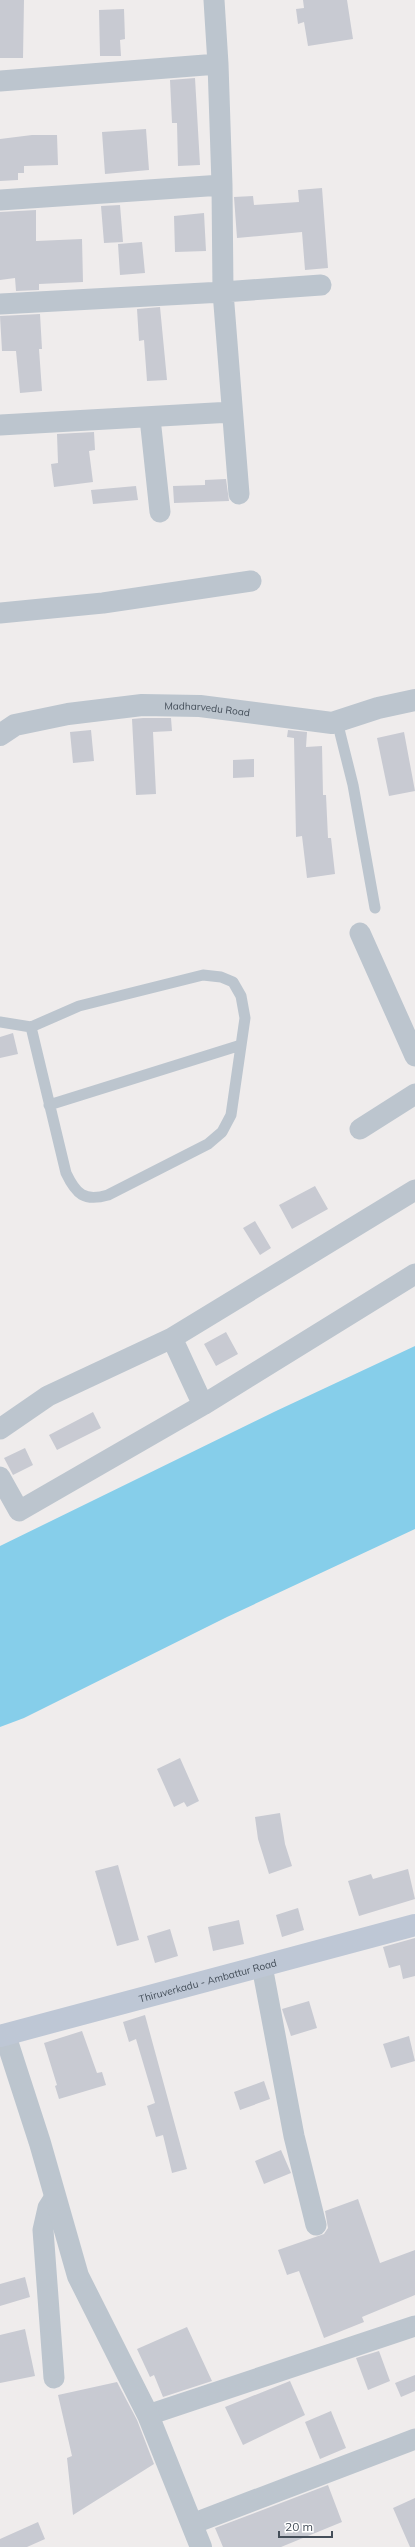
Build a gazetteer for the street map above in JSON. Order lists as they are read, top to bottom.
{
  "streets": {
    "main road": ["Thiruverkadu - Ambattur Road"],
    "street": ["Madharvedu Road"]
  },
  "scale_bar": "20 m"
}
